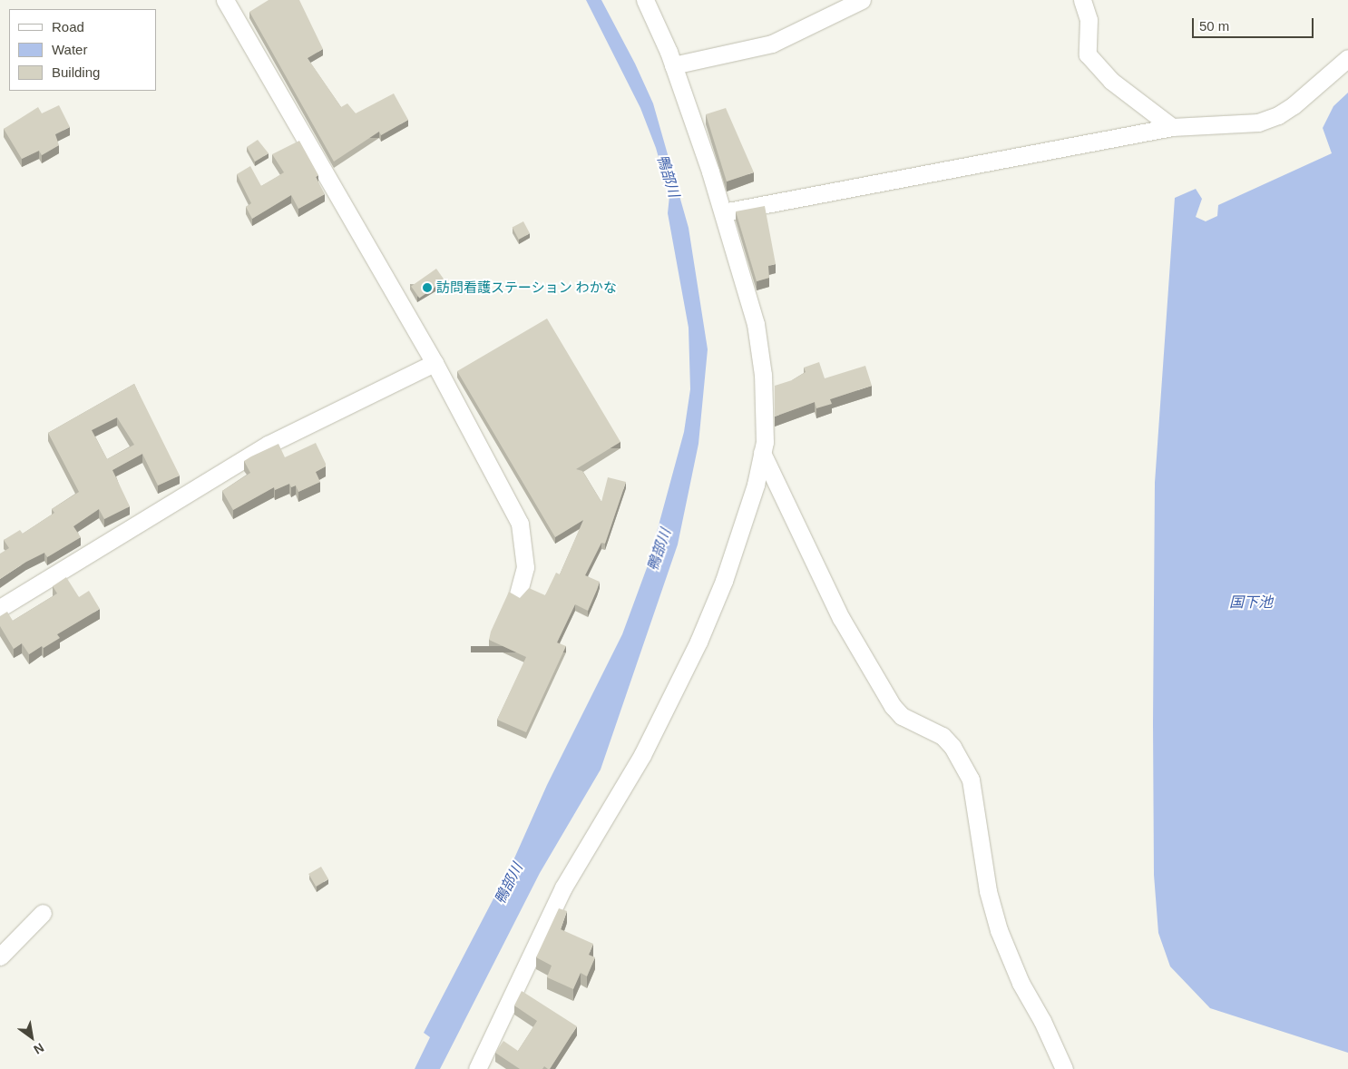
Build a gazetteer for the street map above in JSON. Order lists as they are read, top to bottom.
{
  "water": ["鴨部川", "国下池"],
  "places": ["訪問看護ステーション わかな"],
  "legend": ["Road", "Water", "Building"],
  "scale_bar": "50 m",
  "north": "bottom right"
}
